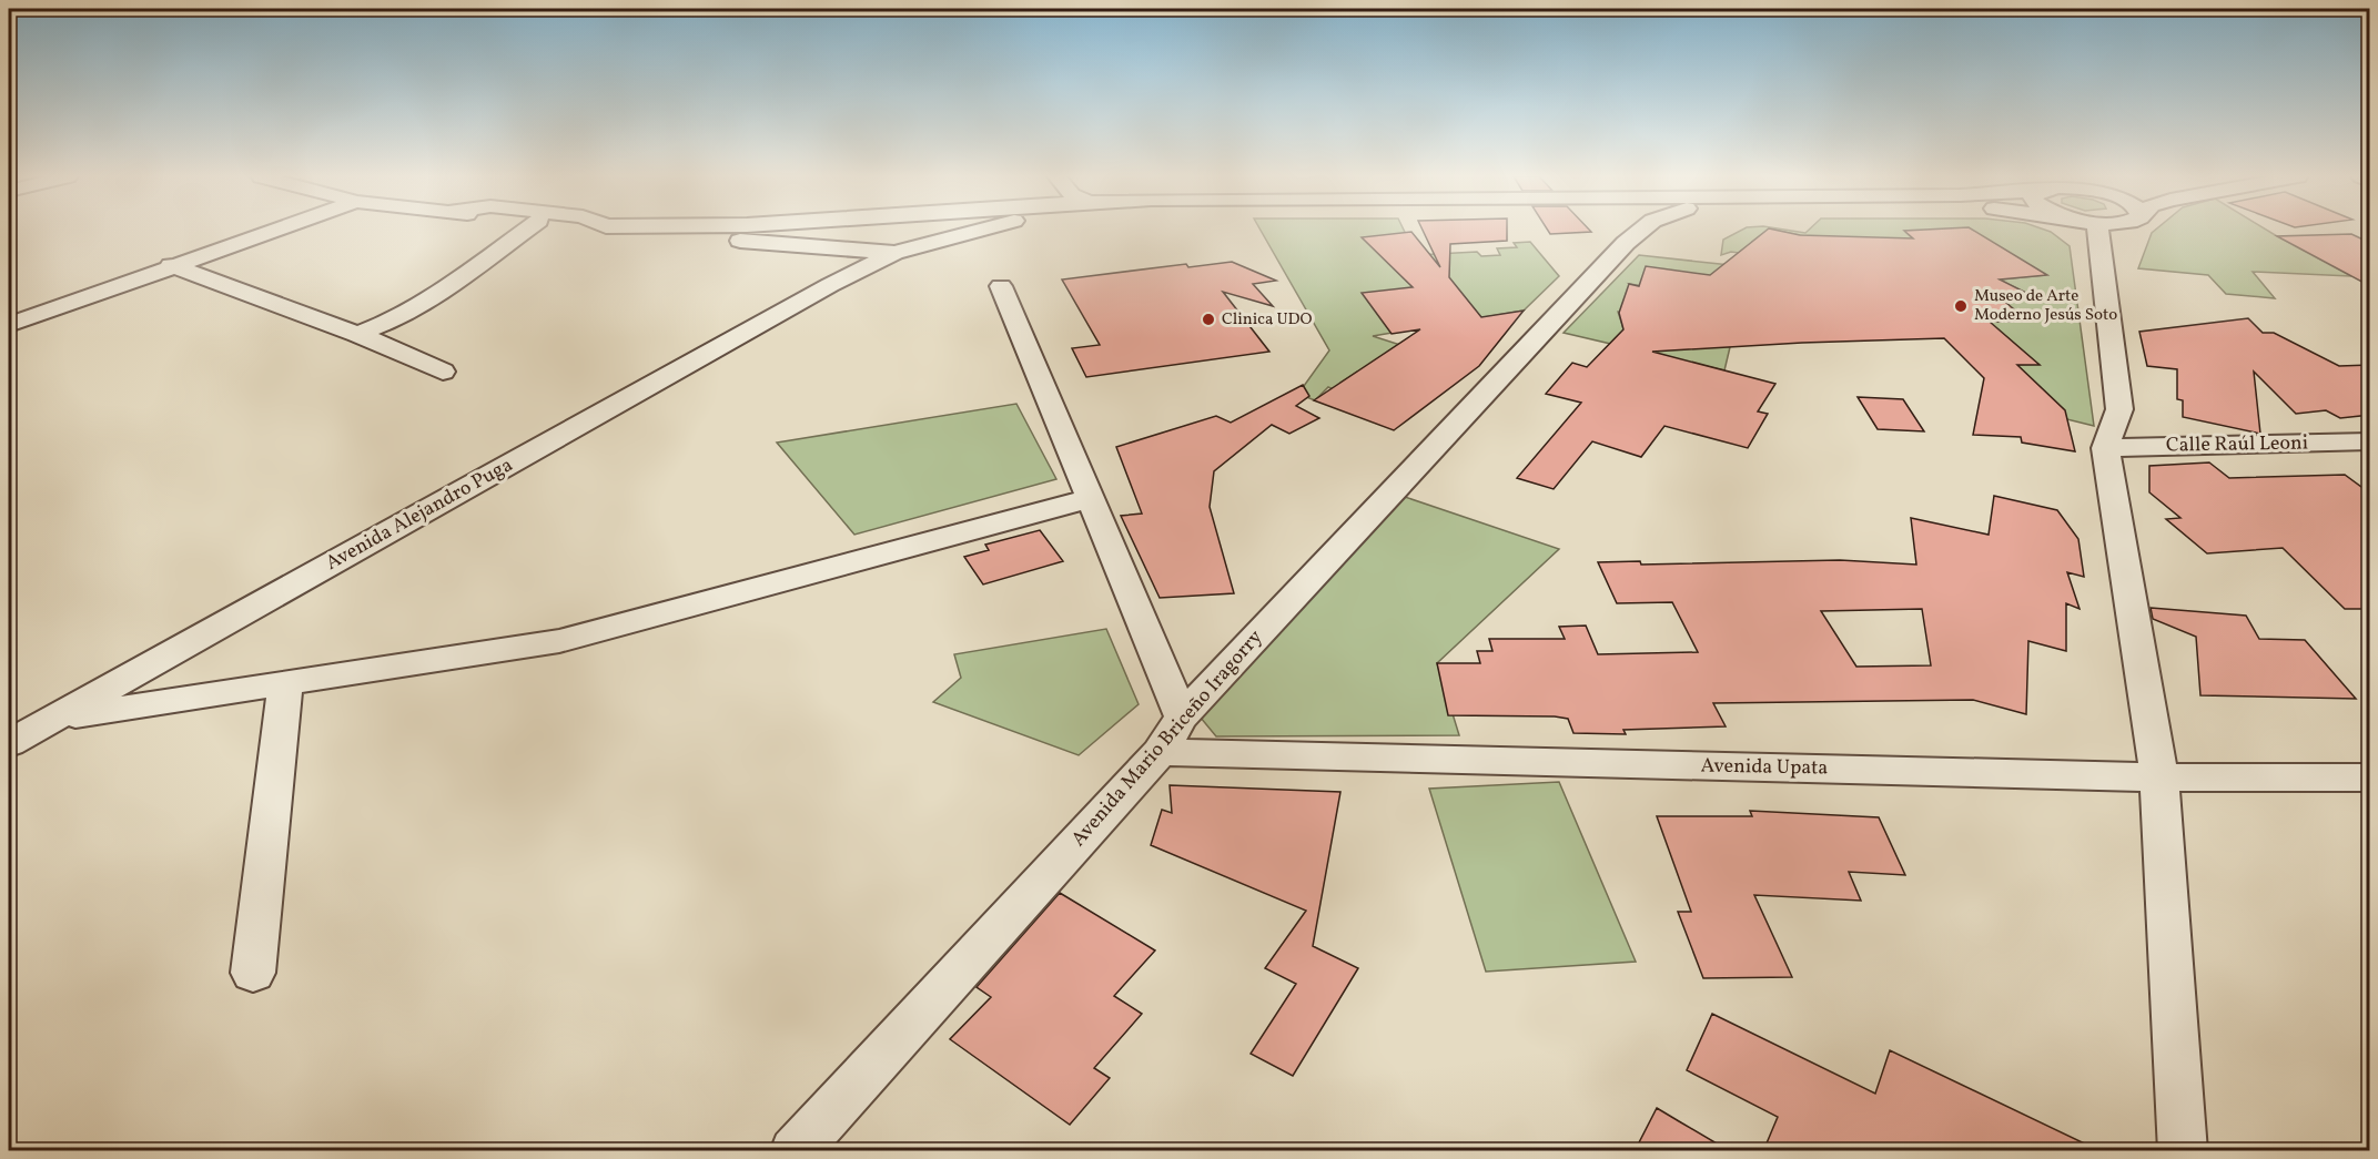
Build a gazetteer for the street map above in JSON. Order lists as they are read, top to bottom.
{
  "streets": {
    "street": [
      "Calle Raúl Leoni",
      "Avenida Alejandro Puga",
      "Avenida Mario Briceño Iragorry",
      "Avenida Upata"
    ]
  },
  "crossings": [
    ["Avenida Mario Briceño Iragorry", "Avenida Upata"]
  ],
  "places": ["Museo de Arte Moderno Jesús Soto", "Clinica UDO"]
}
